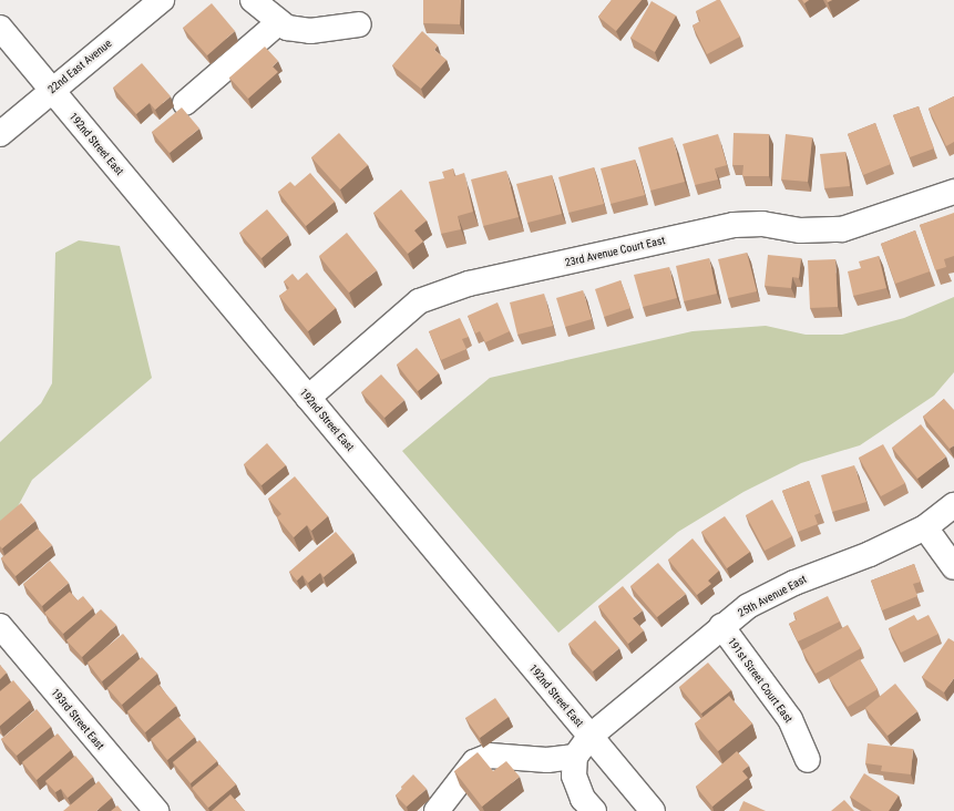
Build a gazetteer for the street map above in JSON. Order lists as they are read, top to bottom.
{
  "streets": {
    "street": [
      "22nd East Avenue",
      "192nd Street East",
      "23rd Avenue Court East",
      "25th Avenue East",
      "191st Street Court East",
      "193rd Street East"
    ]
  },
  "crossings": [
    ["22nd East Avenue", "192nd Street East"],
    ["192nd Street East", "23rd Avenue Court East"],
    ["192nd Street East", "25th Avenue East"],
    ["25th Avenue East", "191st Street Court East"]
  ]
}
